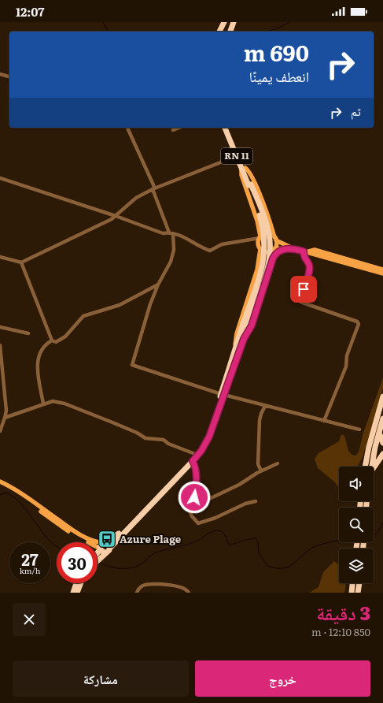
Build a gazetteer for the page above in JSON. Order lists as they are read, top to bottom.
{
  "streets": {
    "highway": ["RN 11"]
  },
  "places": {
    "bus stop": ["Azure Plage"]
  },
  "page": {
    "status": "12:07",
    "turn": ["690 m", "انعطف يمينًا"],
    "then": "ثم",
    "speed": "27 km/h",
    "limit": "30",
    "heading": ["3 دقيقة", "850 m · 12:10"],
    "buttons": ["خروج", "مشاركة"]
  }
}
